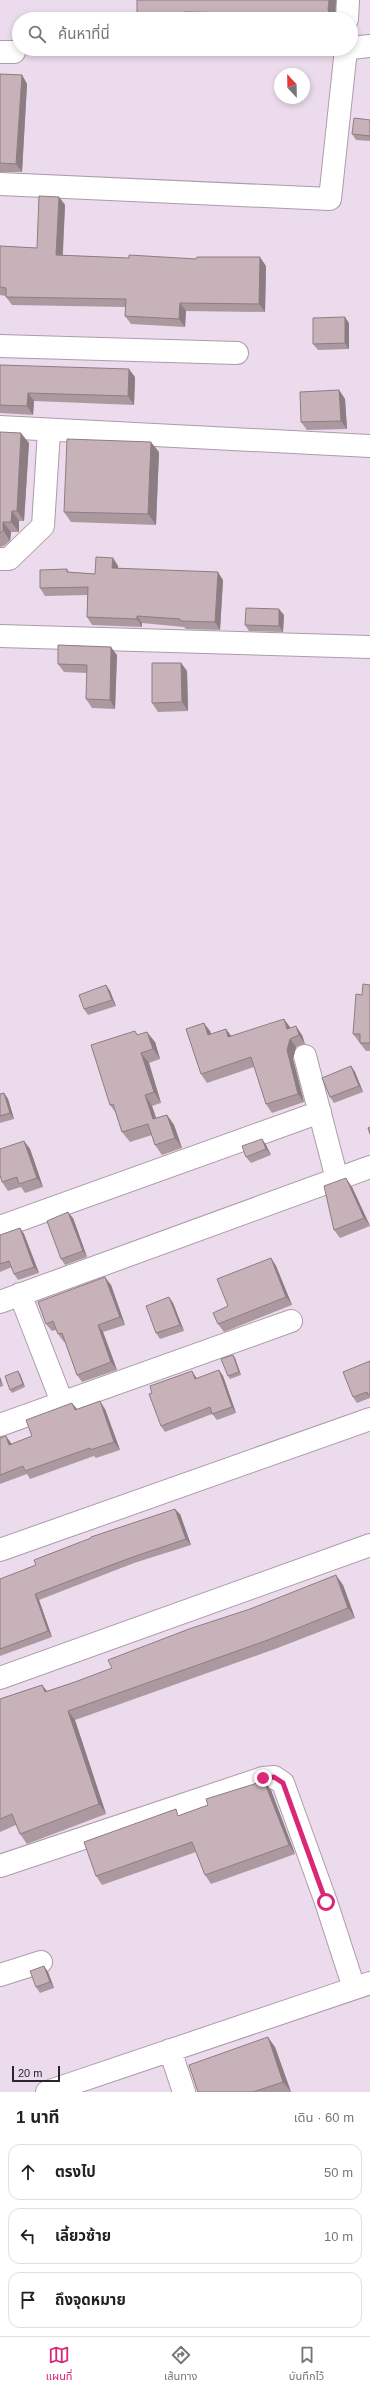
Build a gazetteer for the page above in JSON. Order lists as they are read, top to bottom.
{
  "scale_bar": "20 m",
  "north": "top",
  "page": {
    "search": "ค้นหาที่นี่",
    "scale": "20 m",
    "heading": ["1 นาที", "เดิน · 60 m"],
    "list": [
      ["ตรงไป", "50 m"],
      ["เลี้ยวซ้าย", "10 m"],
      "ถึงจุดหมาย"
    ],
    "nav": ["แผนที่", "เส้นทาง", "บันทึกไว้"]
  }
}
